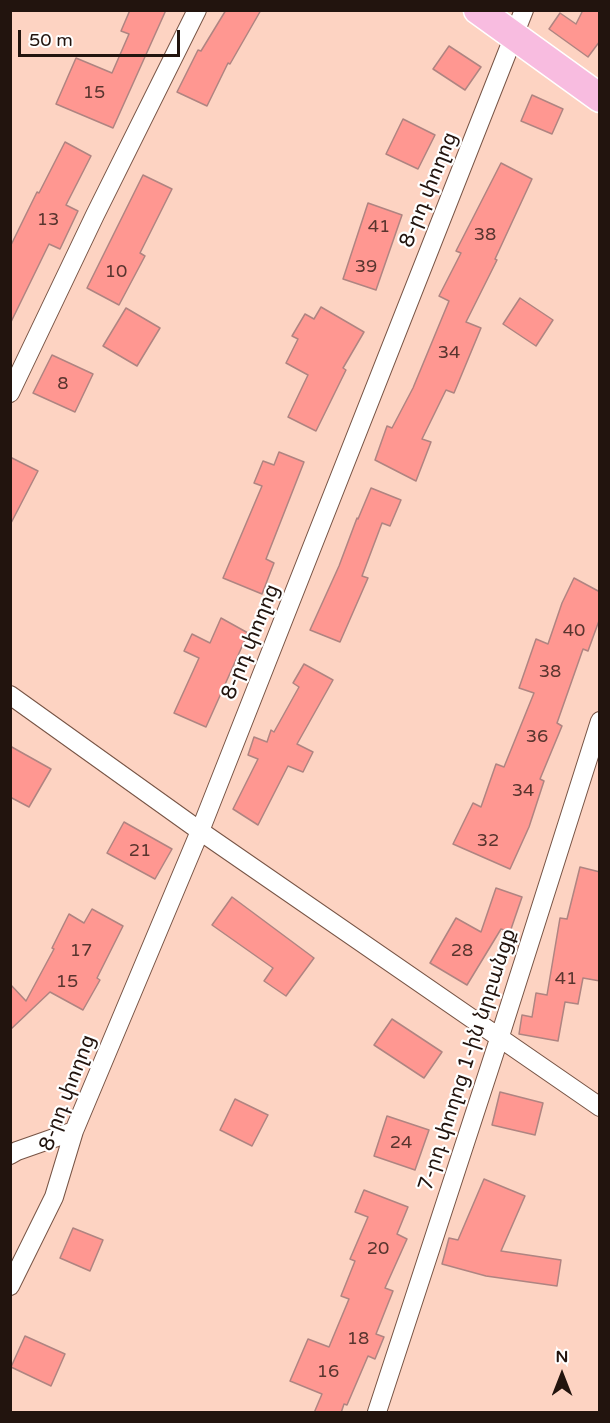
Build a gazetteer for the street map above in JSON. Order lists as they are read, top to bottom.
{
  "streets": {
    "street": ["8-րդ փողոց", "7-րդ փողոց 1-ին նրբանցք"]
  },
  "house_numbers": [
    "15",
    "13",
    "41",
    "38",
    "39",
    "10",
    "34",
    "8",
    "40",
    "38",
    "36",
    "34",
    "32",
    "21",
    "17",
    "28",
    "41",
    "15",
    "24",
    "20",
    "18",
    "16"
  ],
  "scale_bar": "50 m",
  "north": "top"
}
